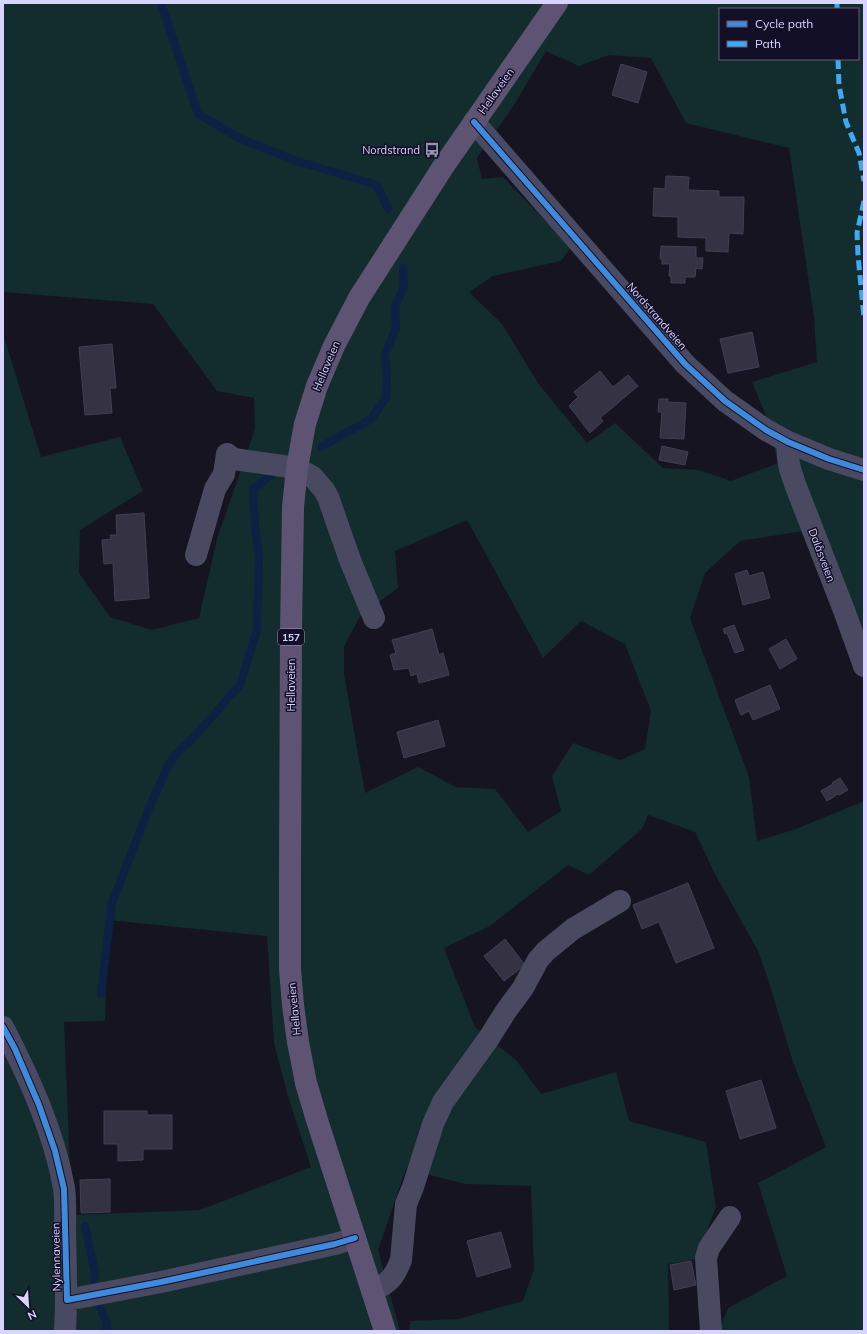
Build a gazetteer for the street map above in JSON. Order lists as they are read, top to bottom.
{
  "streets": {
    "main road": ["Hellaveien", "157"],
    "street": ["Nordstrandveien", "Dalåsveien", "Nylennaveien"]
  },
  "crossings": [
    ["Hellaveien", "Nordstrandveien"],
    ["Hellaveien", "Nylennaveien"],
    ["Nordstrandveien", "Dalåsveien"]
  ],
  "places": {
    "bus stop": ["Nordstrand"]
  },
  "legend": ["Cycle path", "Path"],
  "north": "bottom right"
}
